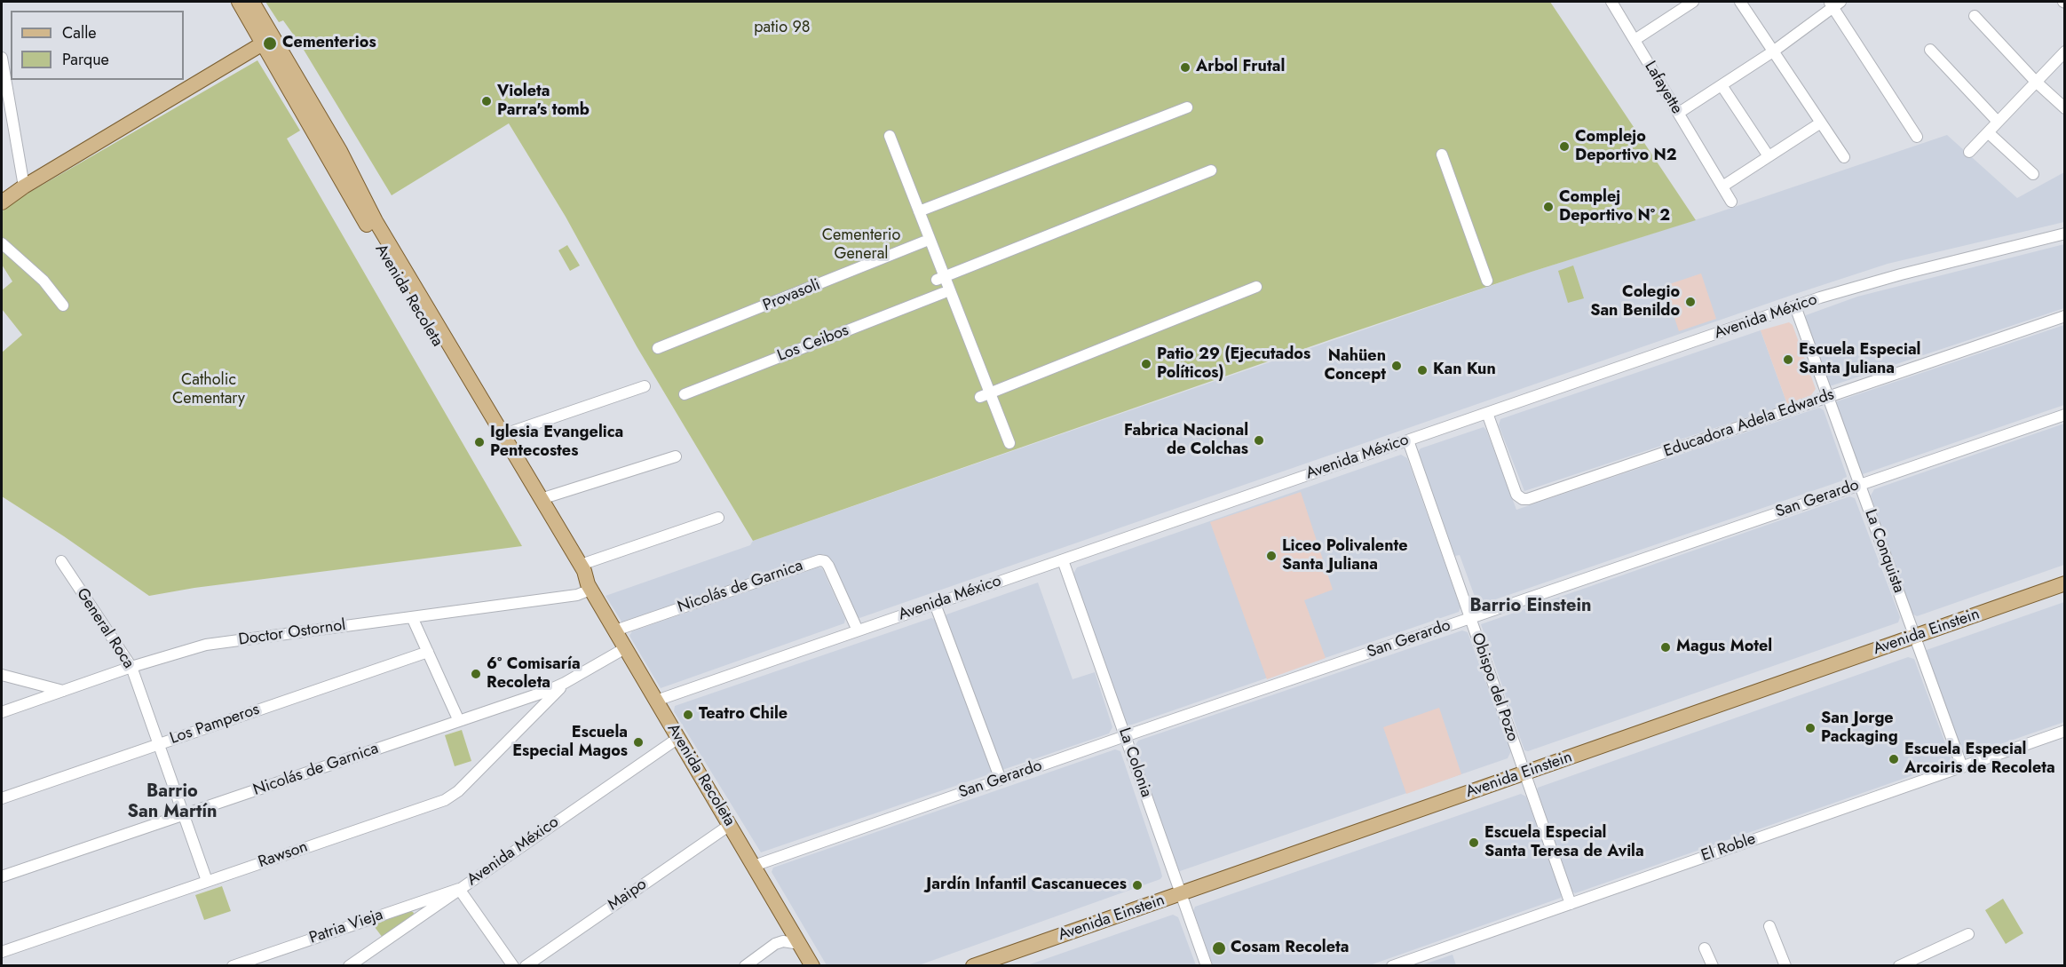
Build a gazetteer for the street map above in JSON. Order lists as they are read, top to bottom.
{
  "streets": {
    "main road": ["Avenida Recoleta", "Avenida Einstein"],
    "street": [
      "Lafayette",
      "Provasoli",
      "Avenida México",
      "Los Ceibos",
      "Educadora Adela Edwards",
      "San Gerardo",
      "La Conquista",
      "Nicolás de Garnica",
      "General Roca",
      "Doctor Ostornol",
      "Obispo del Pozo",
      "Los Pamperos",
      "La Colonia",
      "El Roble",
      "Rawson",
      "Maipo",
      "Patria Vieja"
    ]
  },
  "crossings": [
    ["Avenida Recoleta", "Avenida México"],
    ["Avenida Recoleta", "San Gerardo"],
    ["Avenida Recoleta", "Nicolás de Garnica"],
    ["Avenida Recoleta", "Doctor Ostornol"],
    ["Avenida Recoleta", "Maipo"],
    ["Avenida México", "Educadora Adela Edwards"],
    ["Avenida México", "La Conquista"],
    ["Avenida México", "Nicolás de Garnica"],
    ["Avenida México", "Obispo del Pozo"],
    ["Avenida México", "La Colonia"],
    ["Avenida México", "Patria Vieja"],
    ["Educadora Adela Edwards", "La Conquista"],
    ["San Gerardo", "La Conquista"],
    ["San Gerardo", "Obispo del Pozo"],
    ["San Gerardo", "La Colonia"],
    ["La Conquista", "Avenida Einstein"],
    ["La Conquista", "El Roble"],
    ["Nicolás de Garnica", "General Roca"],
    ["Nicolás de Garnica", "Rawson"],
    ["General Roca", "Doctor Ostornol"],
    ["General Roca", "Los Pamperos"],
    ["General Roca", "Rawson"],
    ["Avenida Einstein", "Obispo del Pozo"],
    ["Avenida Einstein", "La Colonia"],
    ["Obispo del Pozo", "El Roble"]
  ],
  "districts": ["Barrio Einstein", "Barrio San Martín"],
  "parks": ["patio 98", "Cementerio General", "Catholic Cementary"],
  "places": [
    "Cementerios",
    "Arbol Frutal",
    "Violeta Parra's tomb",
    "Complejo Deportivo N2",
    "Complej Deportivo Nº 2",
    "Colegio San Benildo",
    "Escuela Especial Santa Juliana",
    "Patio 29 (Ejecutados Políticos)",
    "Nahüen Concept",
    "Kan Kun",
    "Fabrica Nacional de Colchas",
    "Iglesia Evangelica Pentecostes",
    "Liceo Polivalente Santa Juliana",
    "Magus Motel",
    "6° Comisaría Recoleta",
    "Teatro Chile",
    "San Jorge Packaging",
    "Escuela Especial Magos",
    "Escuela Especial Arcoiris de Recoleta",
    "Escuela Especial Santa Teresa de Avila",
    "Jardín Infantil Cascanueces",
    "Cosam Recoleta"
  ],
  "legend": ["Calle", "Parque"]
}
